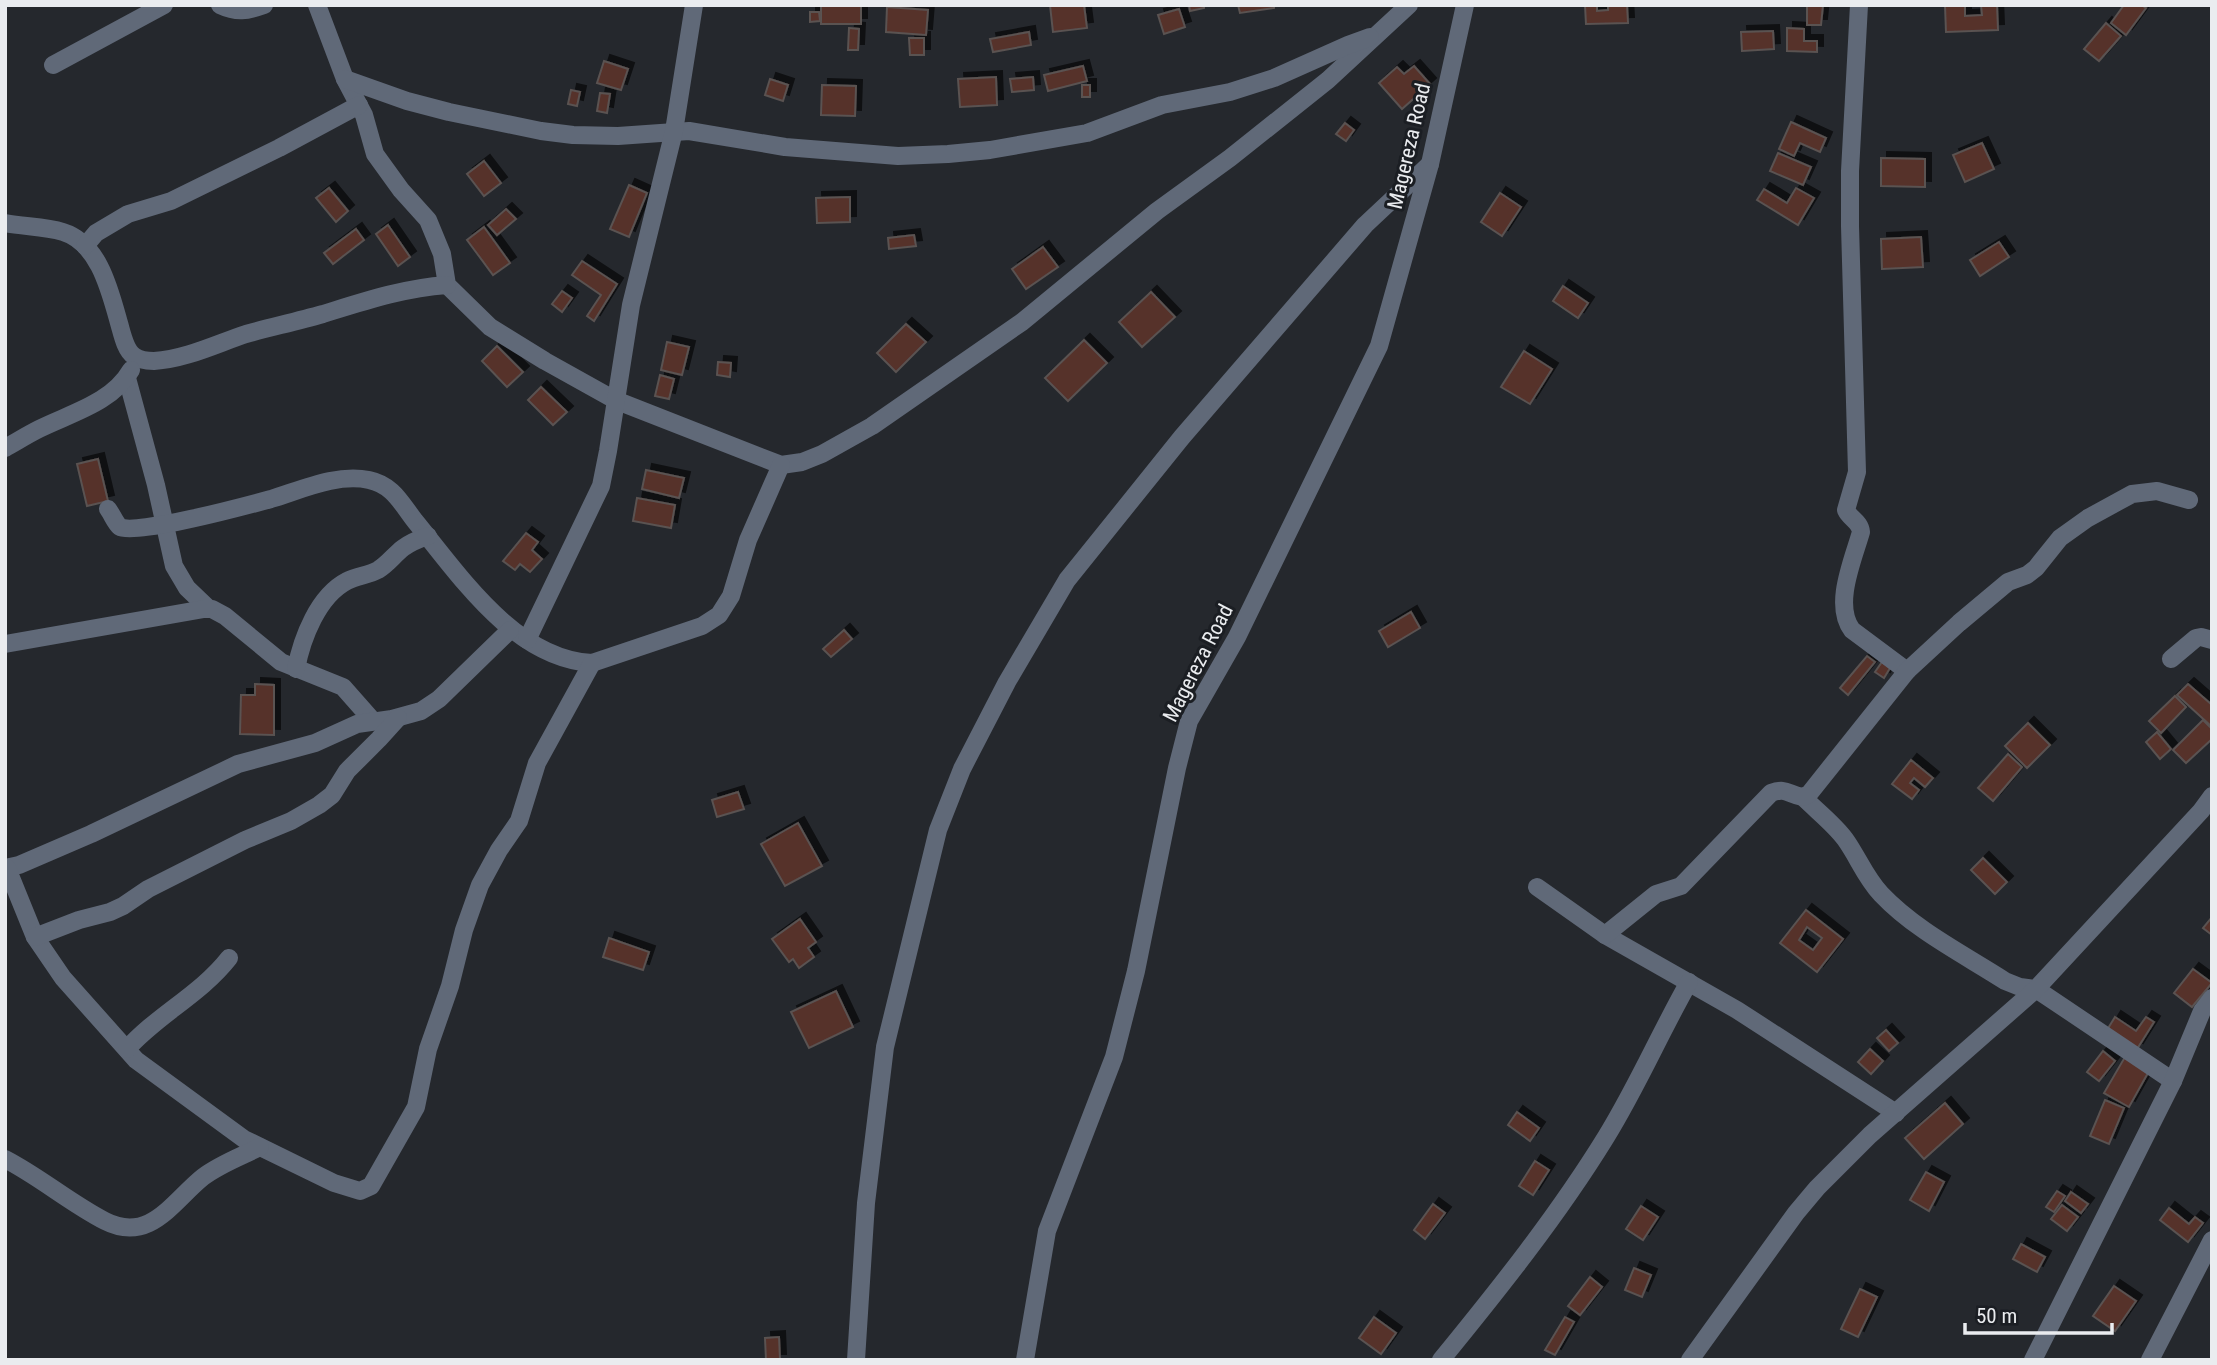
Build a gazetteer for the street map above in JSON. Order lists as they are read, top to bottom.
{
  "streets": {
    "street": ["Magereza Road"]
  },
  "scale_bar": "50 m"
}
